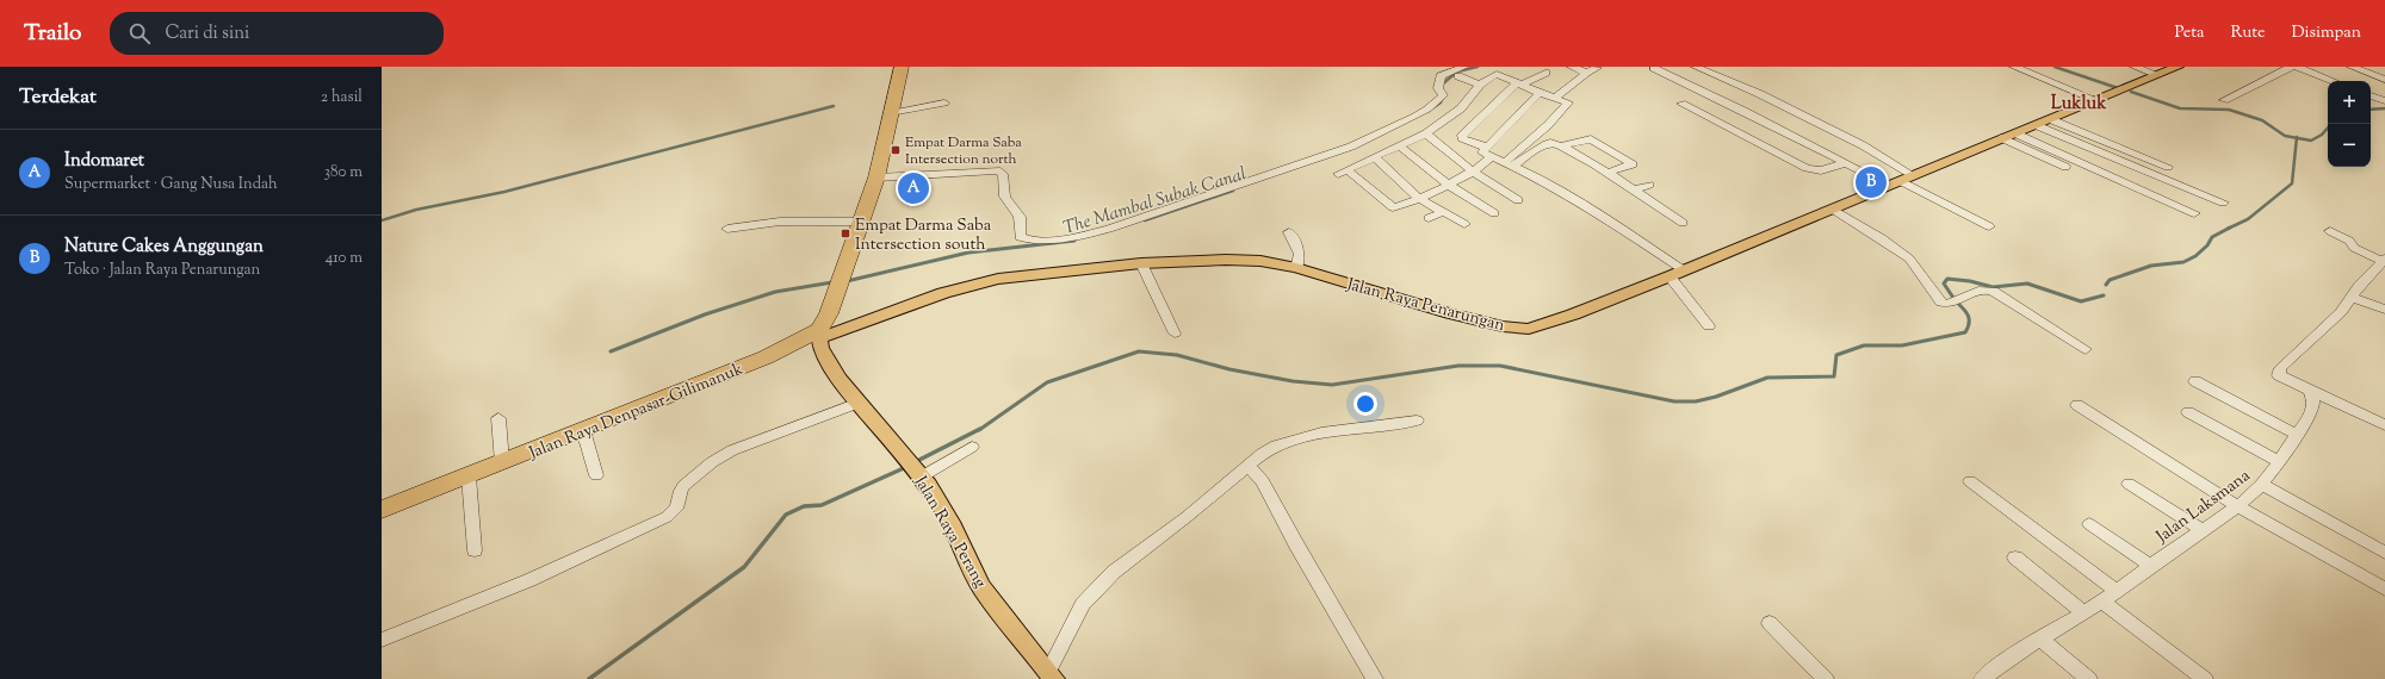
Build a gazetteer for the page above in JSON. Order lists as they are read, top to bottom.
{
  "streets": {
    "highway": ["Jalan Raya Denpasar-Gilimanuk"],
    "main road": ["Jalan Raya Penarungan", "Jalan Raya Perang"],
    "street": ["Jalan Laksmana"]
  },
  "crossings": [
    ["Jalan Raya Penarungan", "Jalan Raya Denpasar-Gilimanuk"],
    ["Jalan Raya Penarungan", "Jalan Raya Perang"],
    ["Jalan Raya Denpasar-Gilimanuk", "Jalan Raya Perang"]
  ],
  "districts": ["Lukluk"],
  "water": ["The Mambal Subak Canal"],
  "places": {
    "transit": ["Empat Darma Saba Intersection north", "Empat Darma Saba Intersection south"]
  },
  "page": {
    "header": "Trailo",
    "search": "Cari di sini",
    "nav": ["Peta", "Rute", "Disimpan"],
    "heading": ["Terdekat", "2 hasil"],
    "map_buttons": ["+", "−"],
    "list": [
      {
        "mark": "A",
        "name": "Indomaret",
        "note": "Supermarket · Gang Nusa Indah",
        "value": "380 m"
      },
      {
        "mark": "B",
        "name": "Nature Cakes Anggungan",
        "note": "Toko · Jalan Raya Penarungan",
        "value": "410 m"
      }
    ],
    "pins": ["B", "A"]
  }
}
